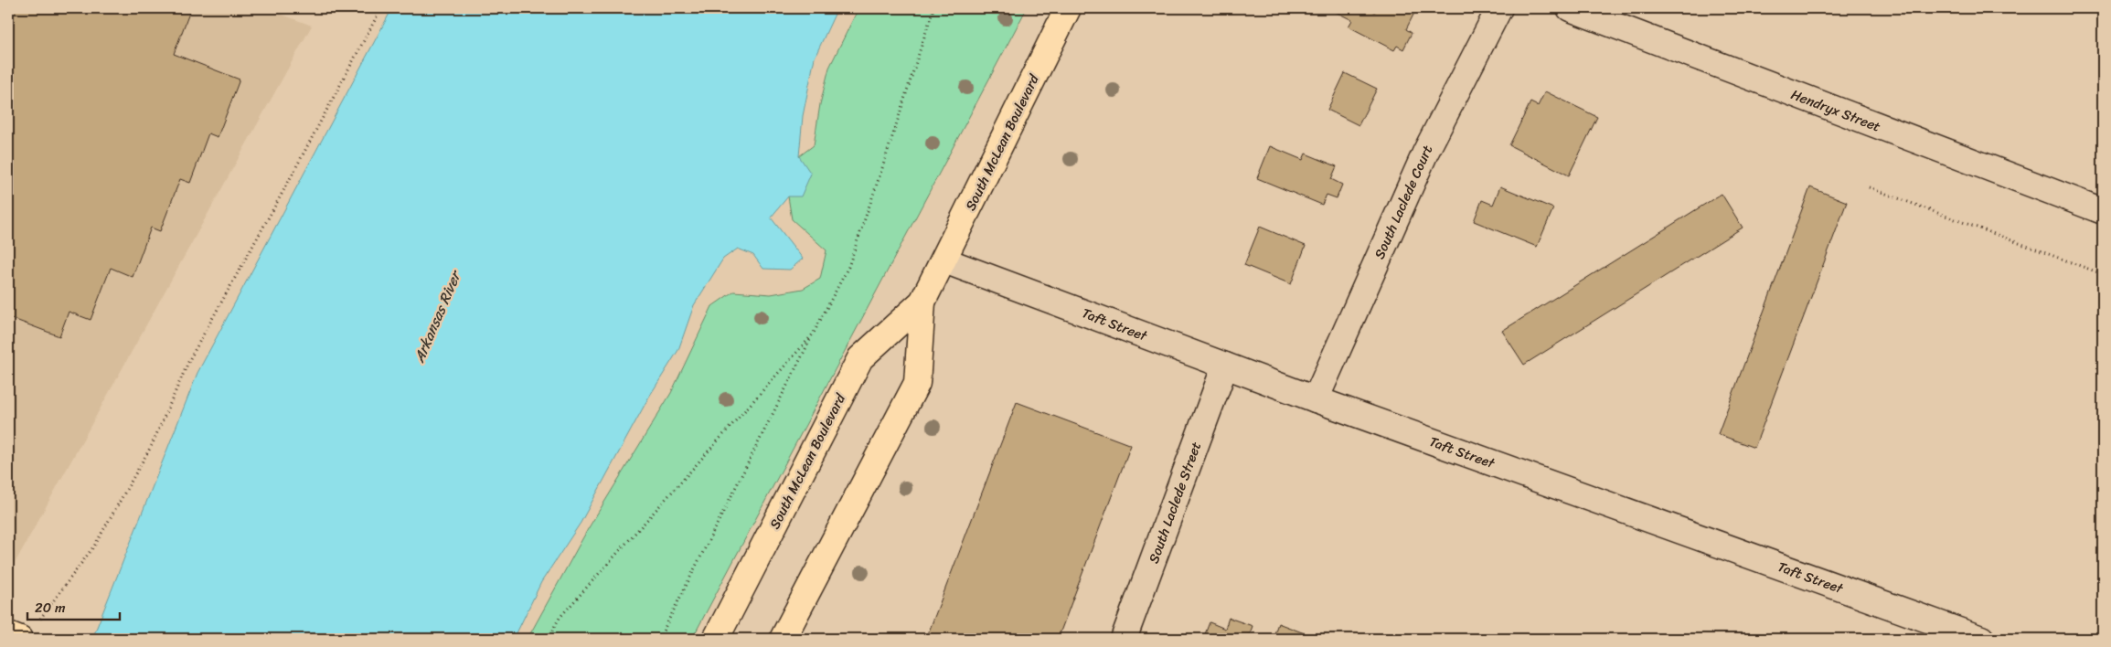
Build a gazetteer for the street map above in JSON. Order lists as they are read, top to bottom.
{
  "streets": {
    "main road": ["South McLean Boulevard"],
    "street": [
      "Hendryx Street",
      "South Laclede Court",
      "Taft Street",
      "South Laclede Street"
    ]
  },
  "crossings": [
    ["South McLean Boulevard", "Taft Street"],
    ["South Laclede Court", "Taft Street"],
    ["Taft Street", "South Laclede Street"]
  ],
  "water": ["Arkansas River"],
  "scale_bar": "20 m"
}
